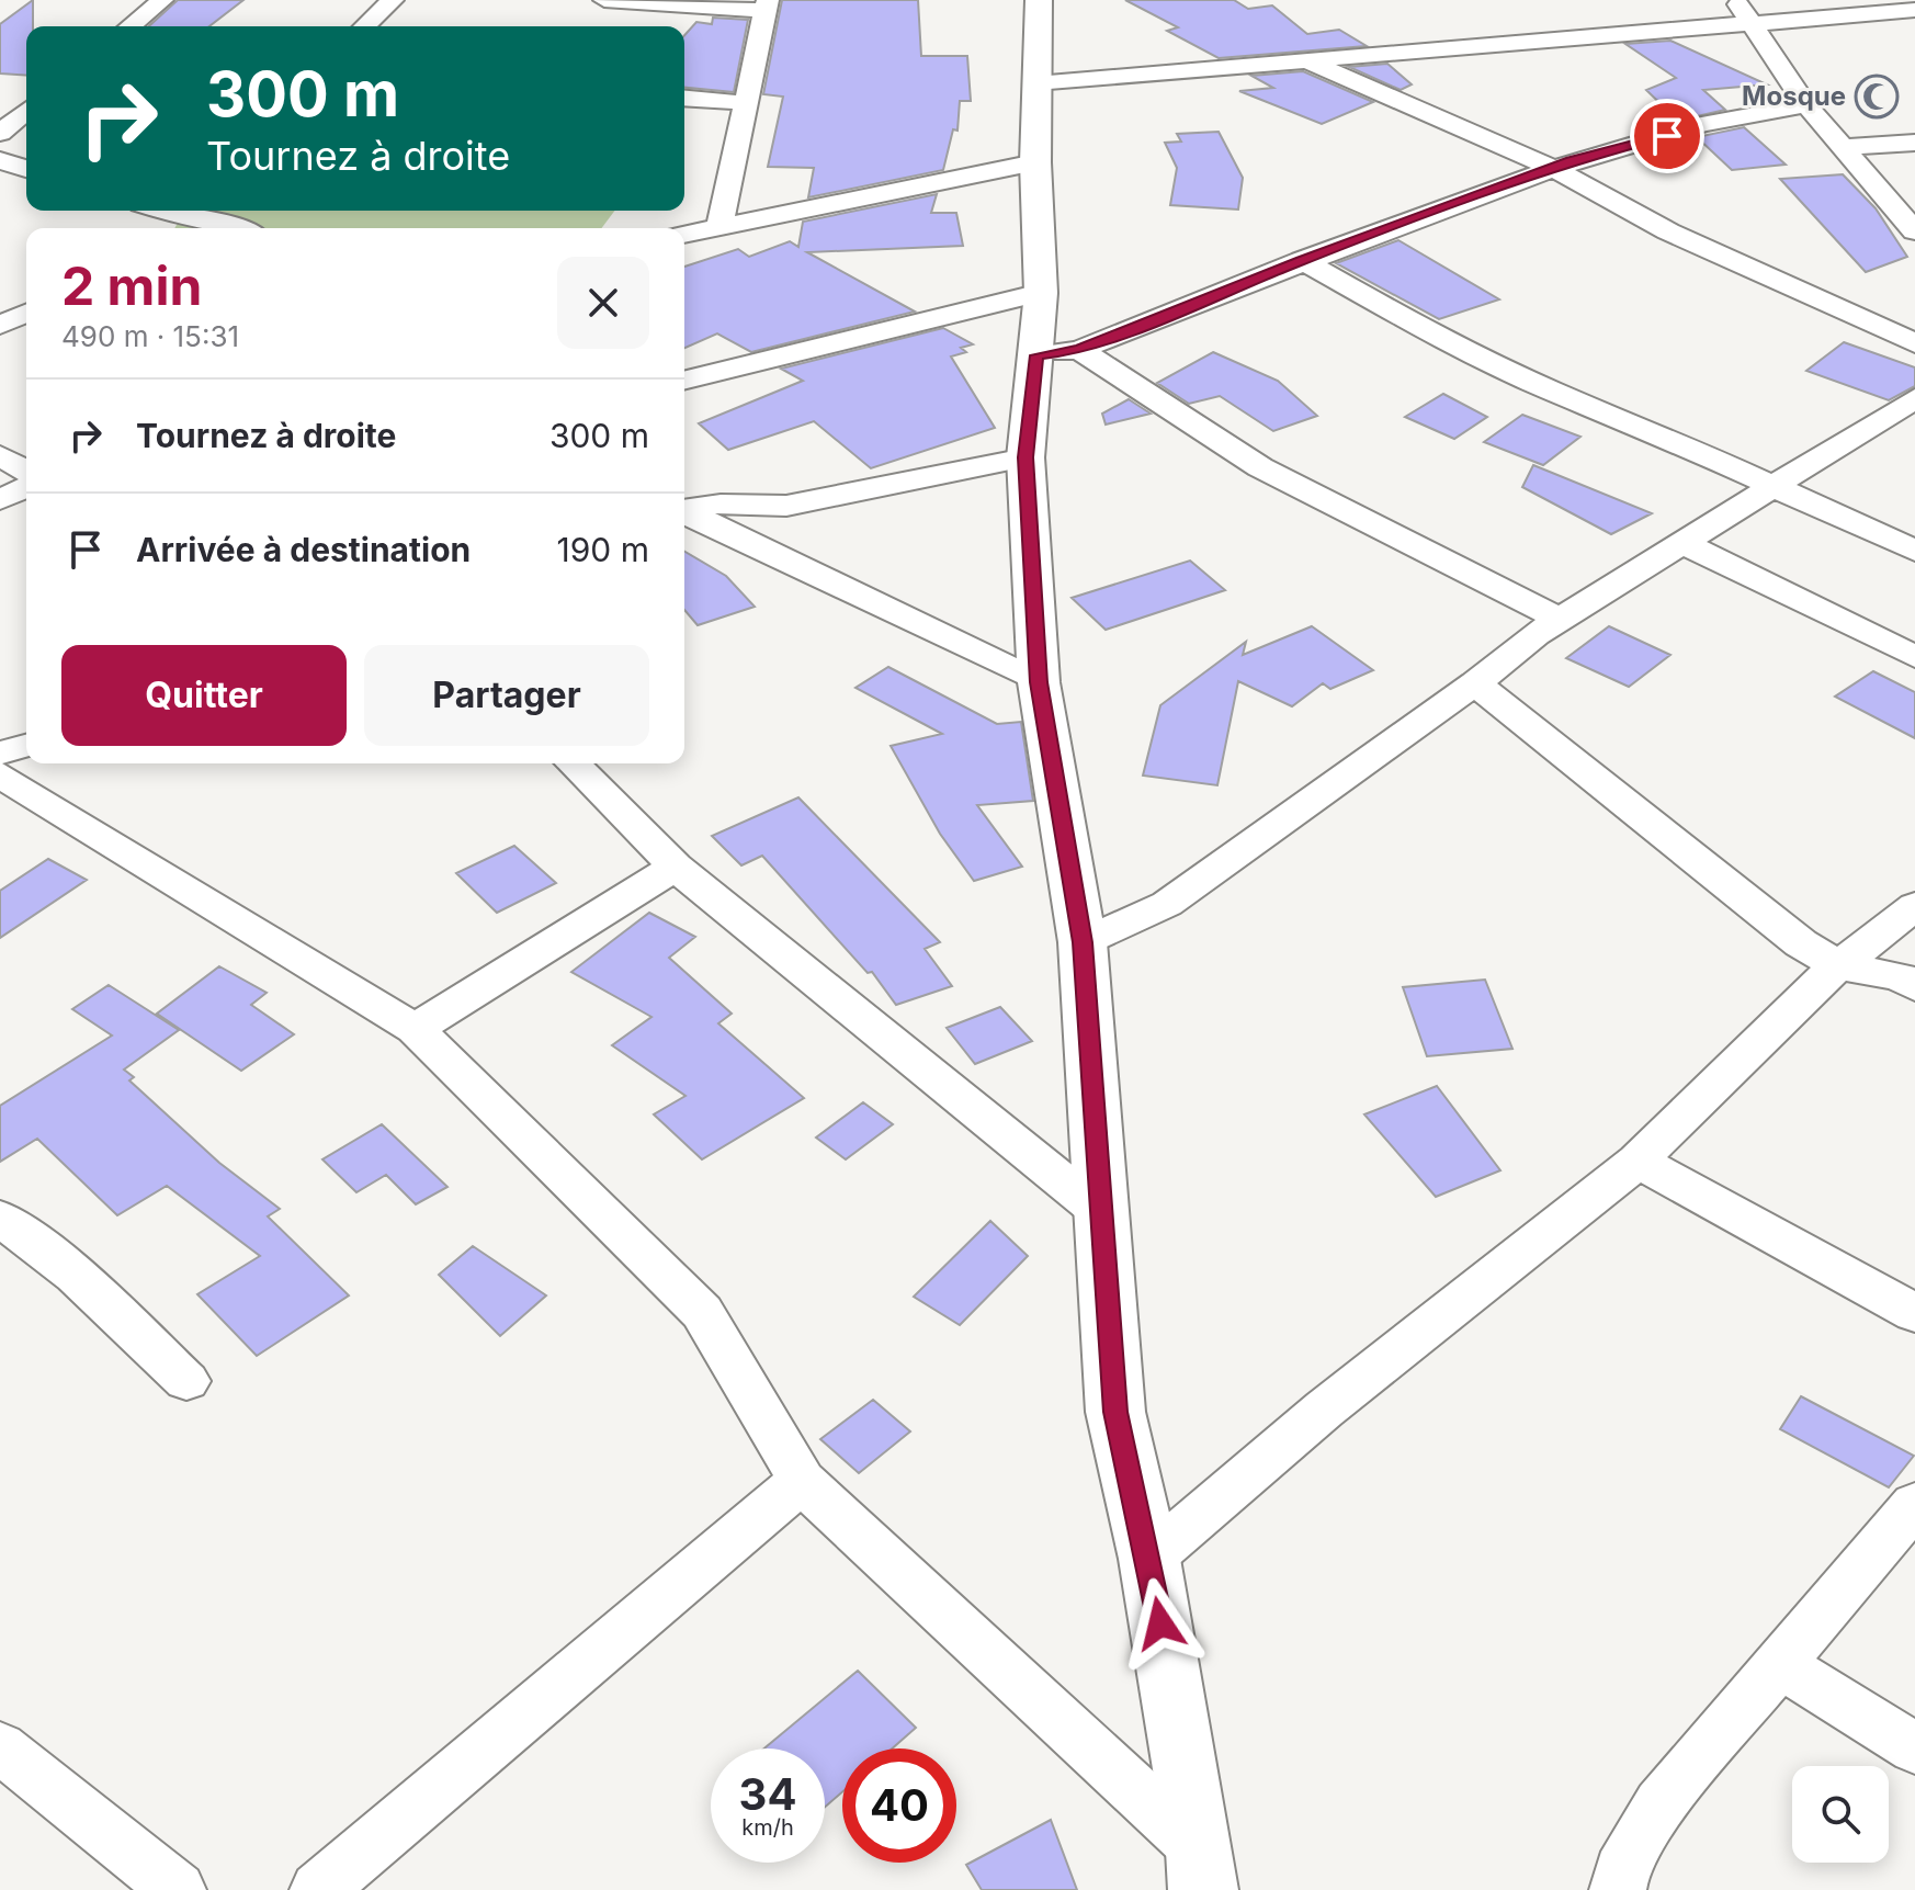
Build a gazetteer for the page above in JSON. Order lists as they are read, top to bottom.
{
  "places": {
    "mosque": ["Mosque"]
  },
  "page": {
    "turn": ["300 m", "Tournez à droite"],
    "heading": ["2 min", "490 m · 15:31"],
    "list": [
      {
        "name": "Tournez à droite",
        "value": "300 m"
      },
      {
        "name": "Arrivée à destination",
        "value": "190 m"
      }
    ],
    "buttons": ["Quitter", "Partager"],
    "speed": "34 km/h",
    "limit": "40"
  }
}
